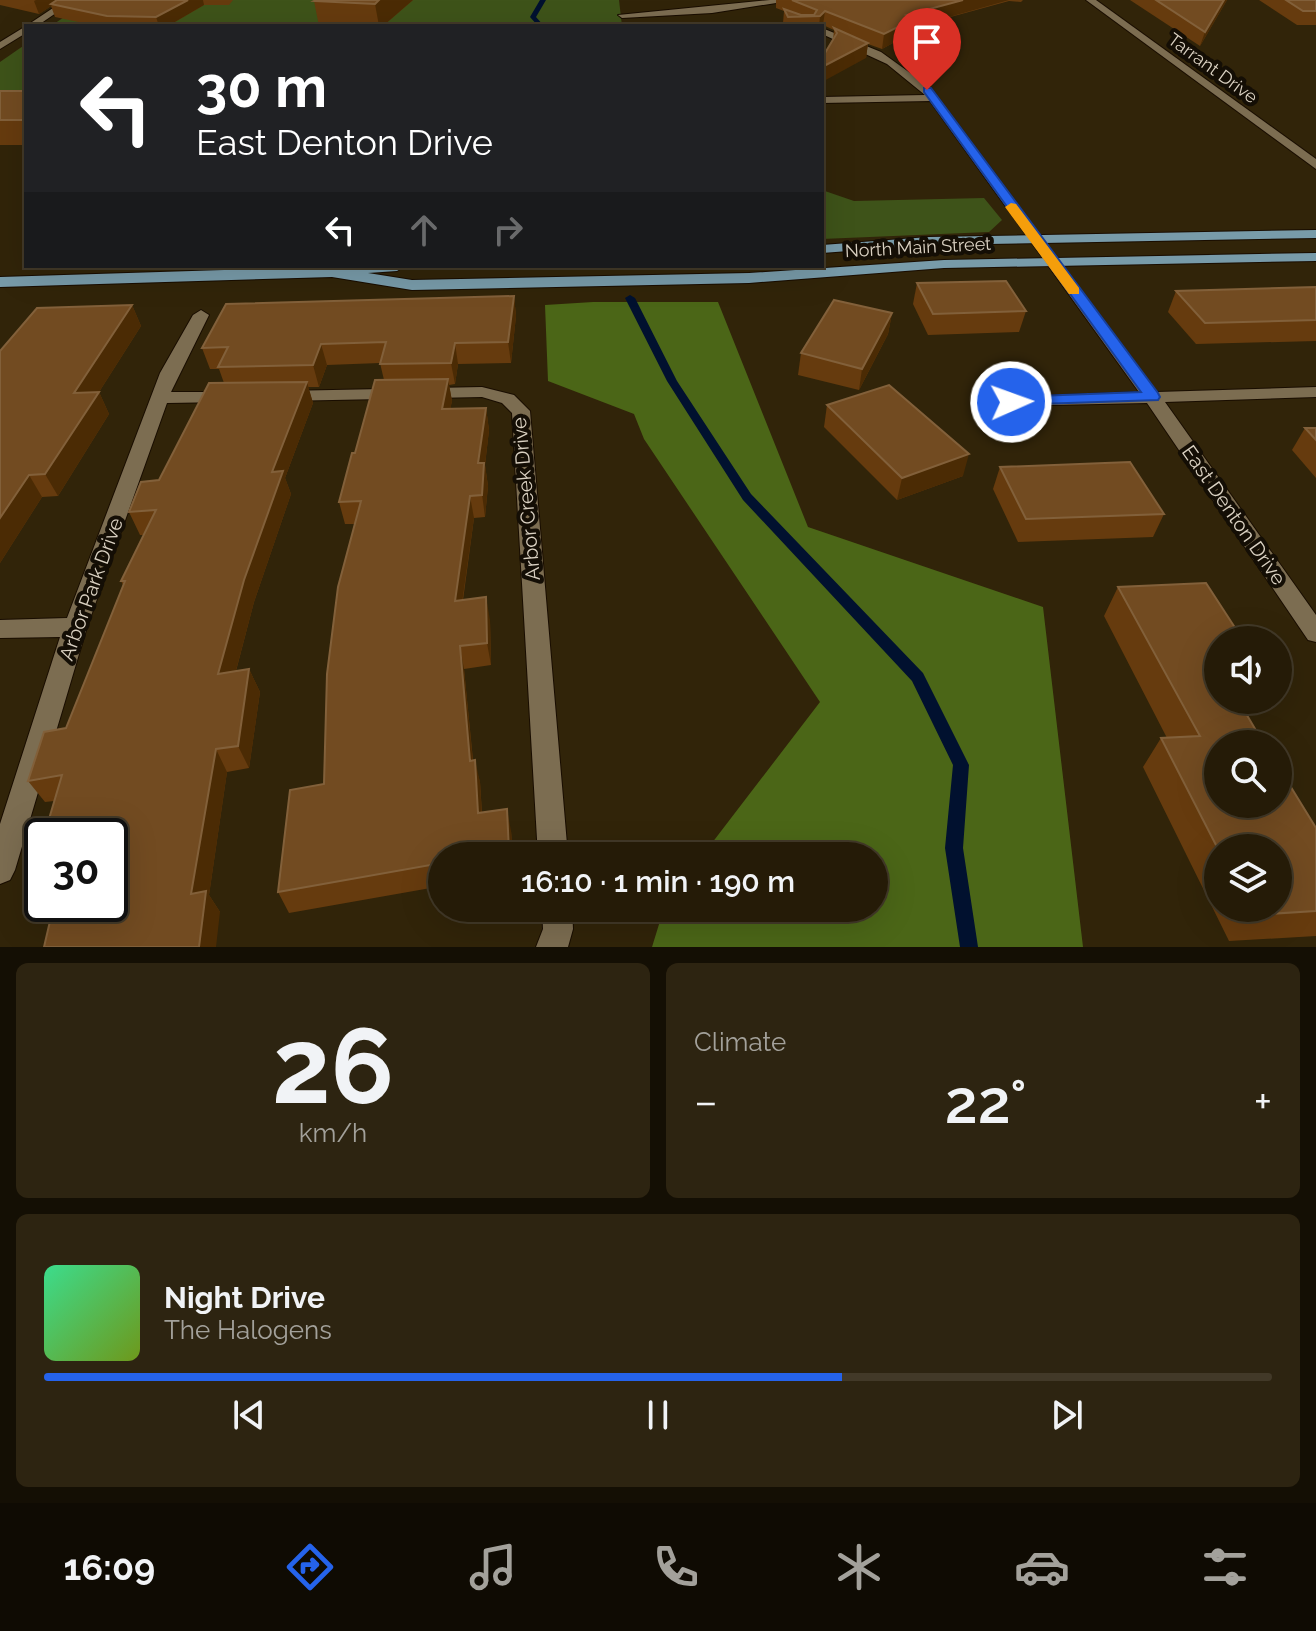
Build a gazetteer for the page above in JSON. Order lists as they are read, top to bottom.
{
  "streets": {
    "main road": ["North Main Street"],
    "street": [
      "Tarrant Drive",
      "Arbor Creek Drive",
      "East Denton Drive",
      "Arbor Park Drive"
    ]
  },
  "crossings": [
    ["North Main Street", "East Denton Drive"],
    ["Arbor Creek Drive", "Arbor Park Drive"]
  ],
  "page": {
    "turn": ["30 m", "East Denton Drive"],
    "limit": "30",
    "trip": "16:10 · 1 min · 190 m",
    "tile": [
      ["26", "km/h"],
      "Climate"
    ],
    "heat": ["−", "22°", "+"],
    "song": ["Night Drive", "The Halogens"],
    "tabs": "16:09"
  }
}
